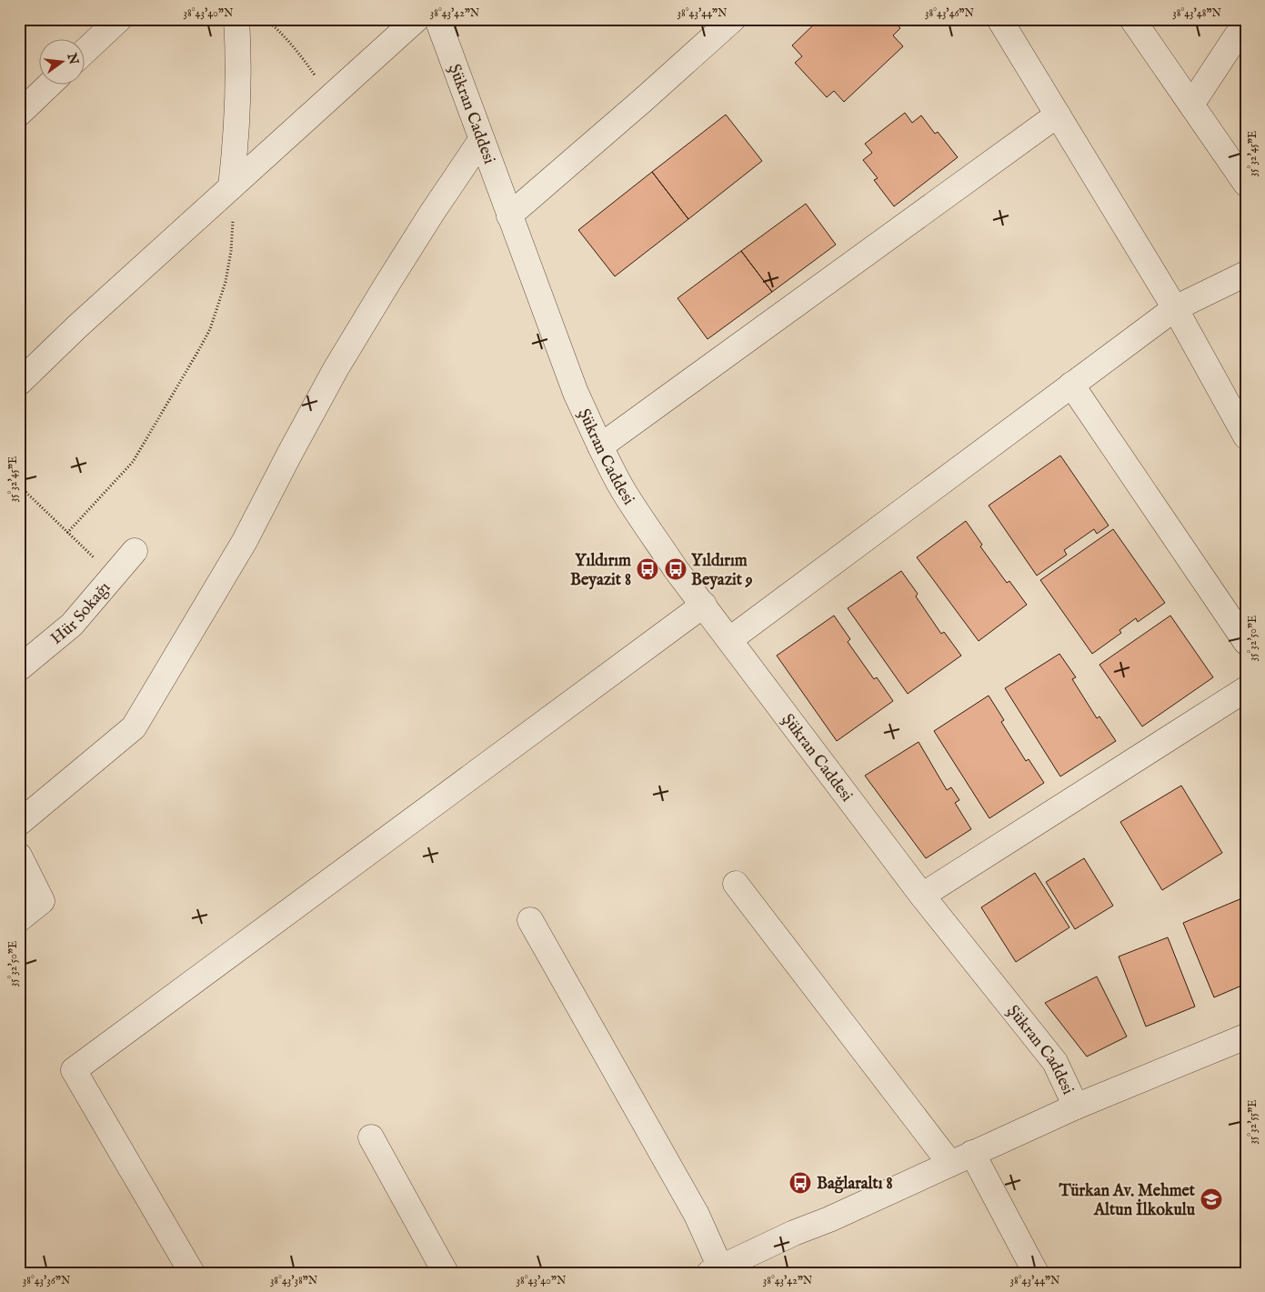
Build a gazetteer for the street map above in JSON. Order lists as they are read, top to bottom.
{
  "streets": {
    "street": ["Şükran Caddesi", "Hür Sokağı"]
  },
  "places": {
    "bus stop": ["Yıldırım Beyazit 8", "Yıldırım Beyazit 9", "Bağlaraltı 8"],
    "school or university": ["Türkan Av. Mehmet Altun İlkokulu"]
  },
  "north": "right",
  "coordinates": [
    "38°43'40\"N",
    "38°43'42\"N",
    "38°43'44\"N",
    "38°43'46\"N",
    "38°43'48\"N",
    "35°32'45\"E",
    "35°32'50\"E",
    "35°32'55\"E",
    "38°43'36\"N",
    "38°43'38\"N"
  ]
}
